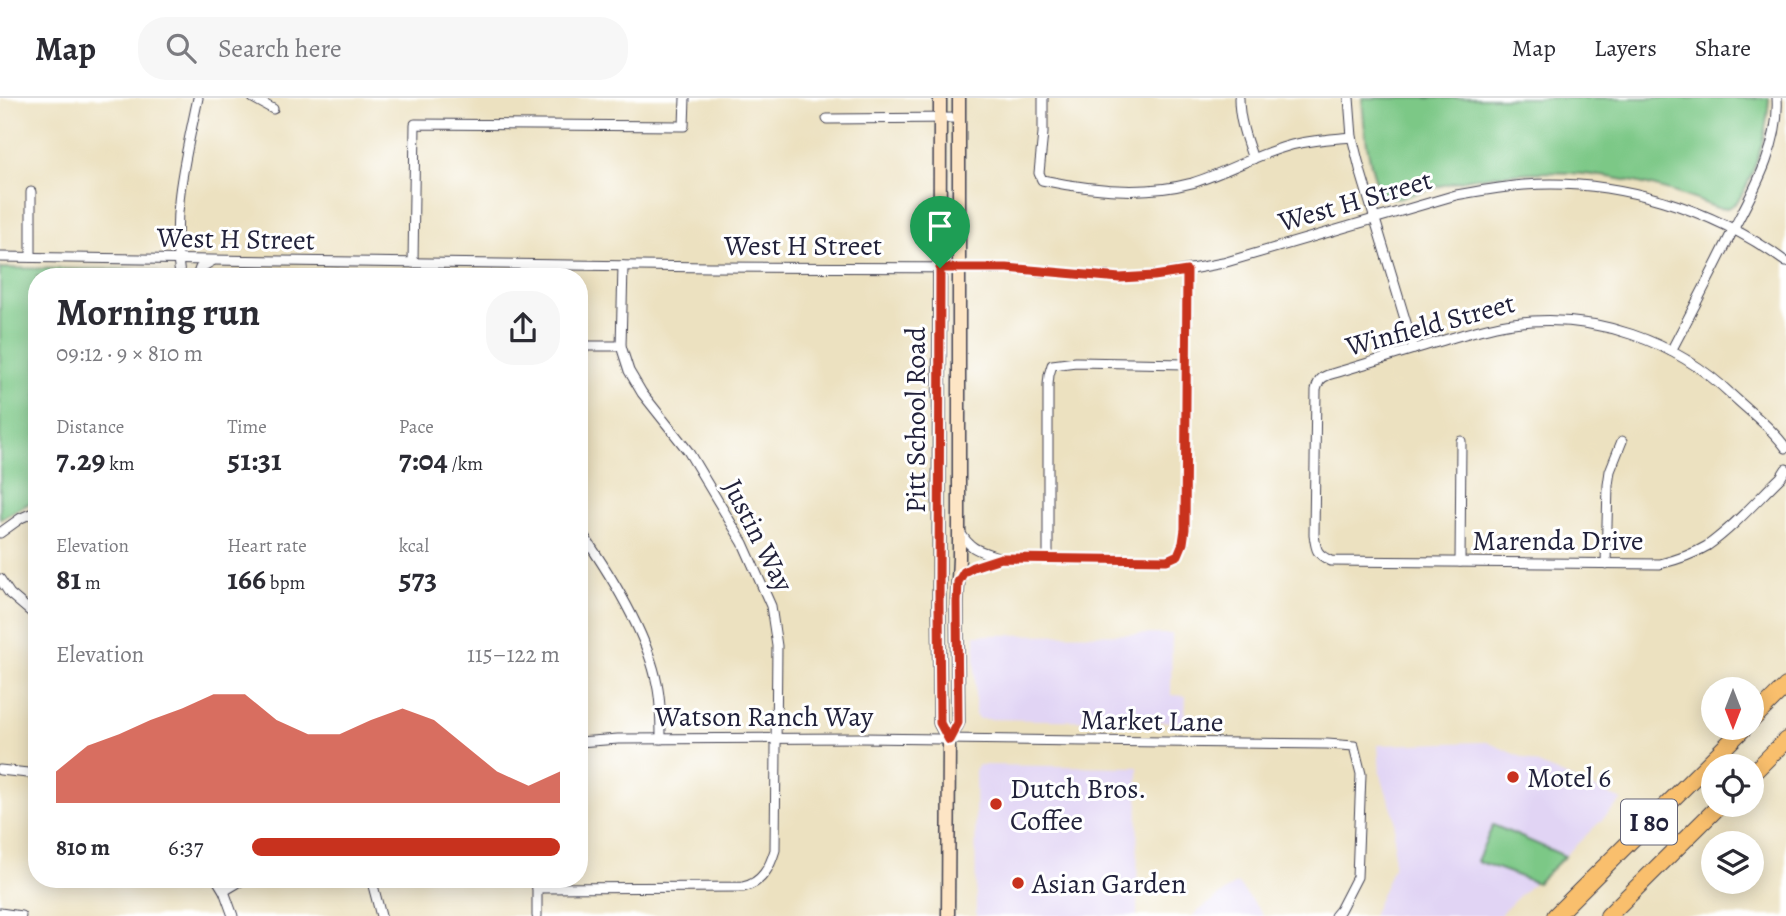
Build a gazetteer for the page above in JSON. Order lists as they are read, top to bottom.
{
  "streets": {
    "highway": ["I 80"],
    "main road": ["Pitt School Road"],
    "street": [
      "West H Street",
      "Winfield Street",
      "Justin Way",
      "Marenda Drive",
      "Watson Ranch Way",
      "Market Lane"
    ]
  },
  "crossings": [
    ["West H Street", "Pitt School Road"],
    ["West H Street", "Justin Way"],
    ["Winfield Street", "Marenda Drive"],
    ["Pitt School Road", "Watson Ranch Way"],
    ["Pitt School Road", "Market Lane"],
    ["Justin Way", "Watson Ranch Way"],
    ["Watson Ranch Way", "Market Lane"]
  ],
  "places": ["Motel 6", "Dutch Bros. Coffee", "Asian Garden"],
  "north": "bottom",
  "page": {
    "header": "Map",
    "search": "Search here",
    "nav": ["Map", "Layers", "Share"],
    "heading": ["Morning run", "09:12 · 9 × 810 m"],
    "stats": [
      ["Distance", "7.29 km"],
      ["Time", "51:31"],
      ["Pace", "7:04 /km"],
      ["Elevation", "81 m"],
      ["Heart rate", "166 bpm"],
      ["kcal", "573"]
    ],
    "chart": ["Elevation", "115–122 m"],
    "list": [
      {
        "name": "810 m",
        "note": "6:37"
      }
    ]
  }
}
